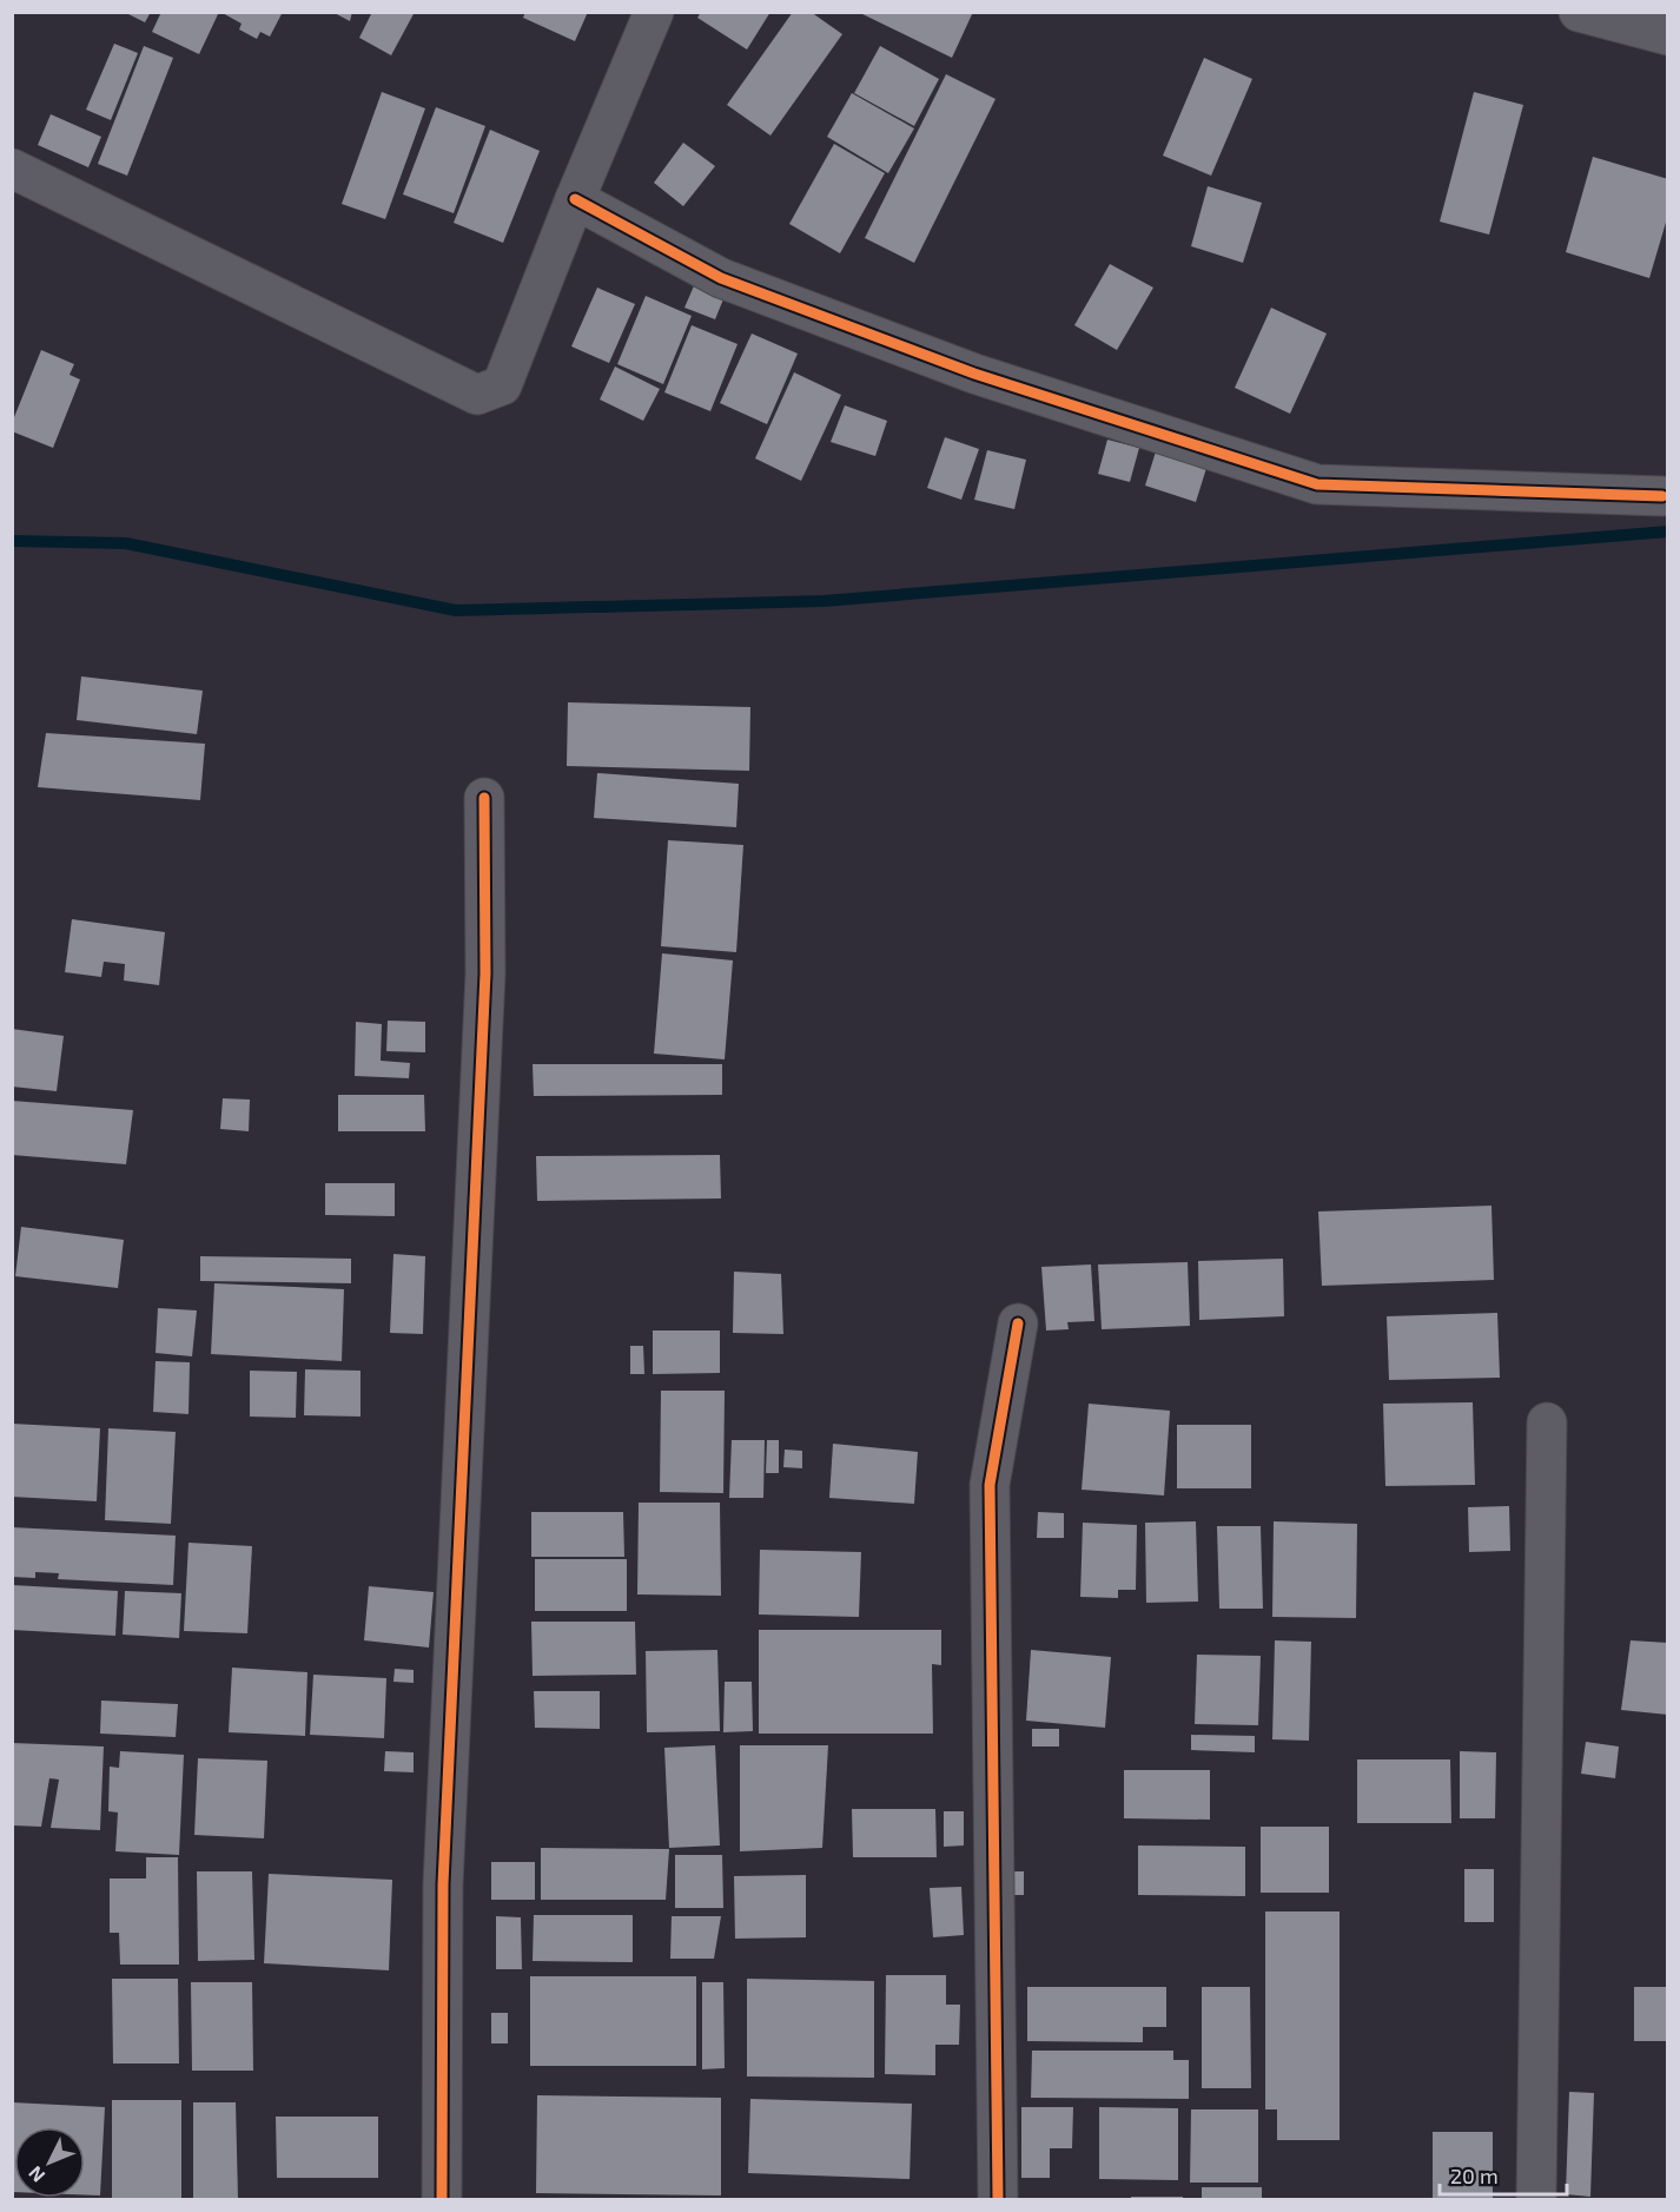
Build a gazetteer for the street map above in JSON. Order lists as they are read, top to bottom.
{
  "scale_bar": "20 m",
  "north": "bottom left"
}
